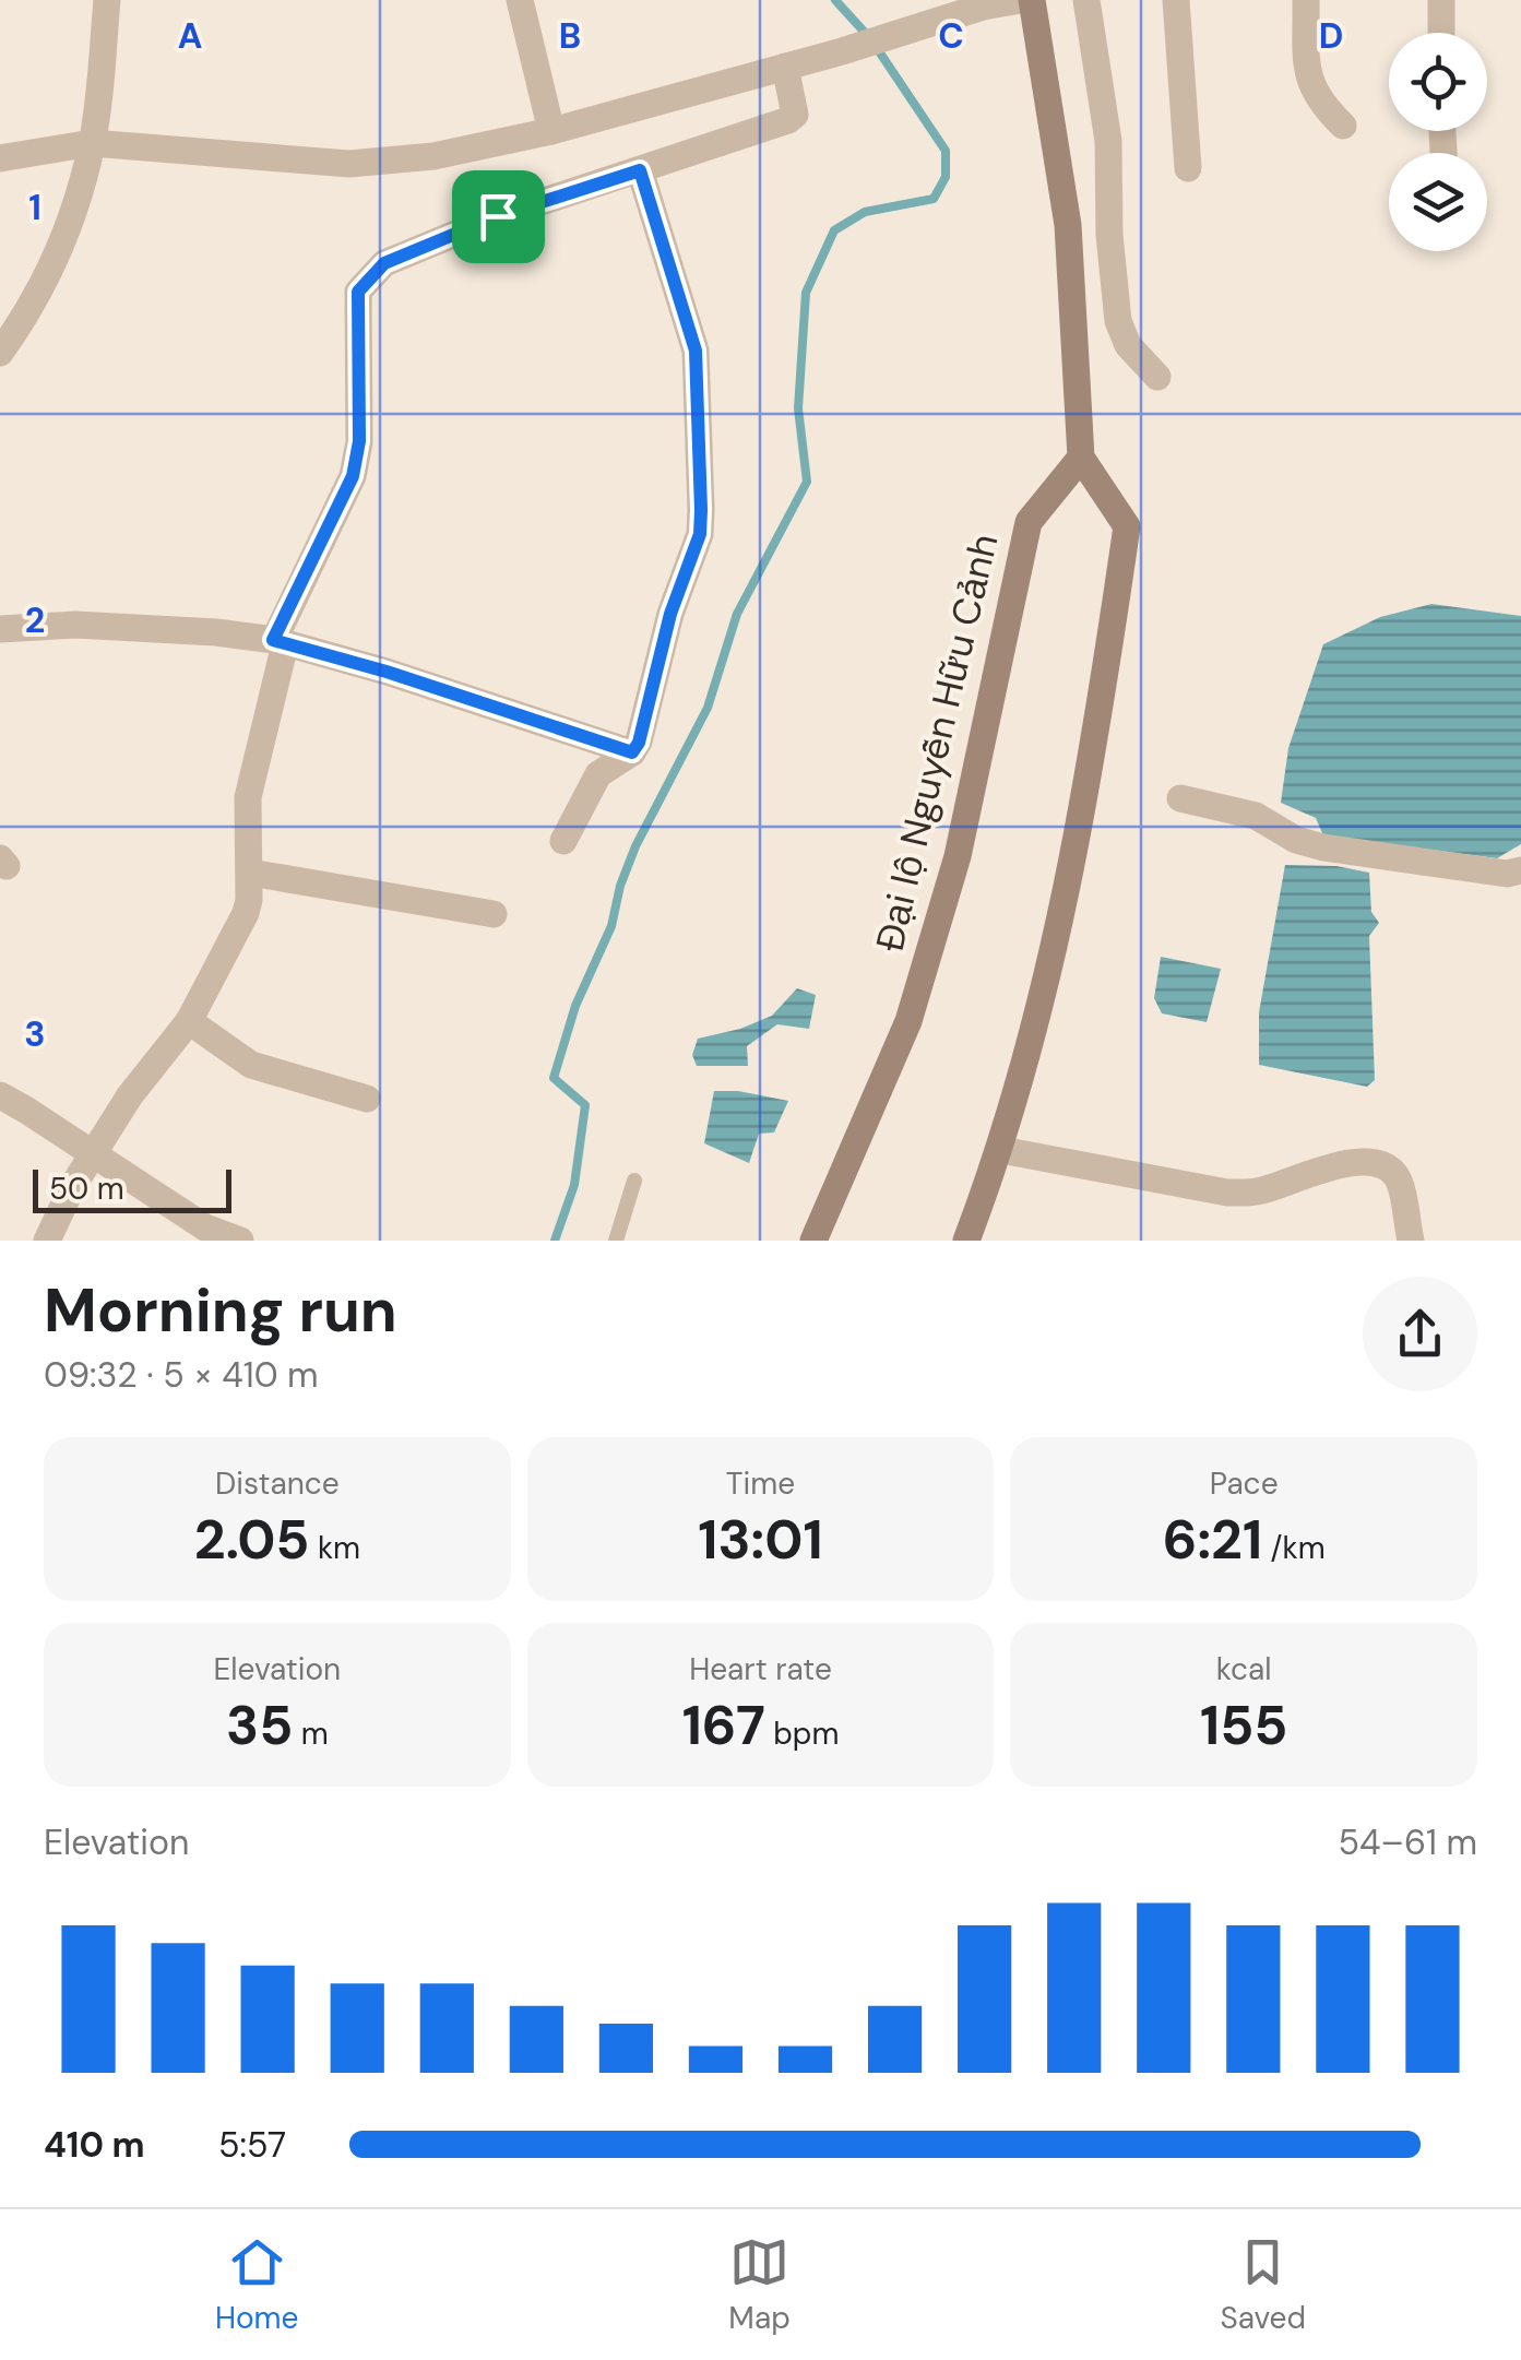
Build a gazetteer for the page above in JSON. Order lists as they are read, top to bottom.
{
  "streets": {
    "main road": ["Đại lộ Nguyễn Hữu Cảnh"]
  },
  "scale_bar": "50 m",
  "page": {
    "scale": "50 m",
    "heading": ["Morning run", "09:32 · 5 × 410 m"],
    "stats": [
      ["Distance", "2.05 km"],
      ["Time", "13:01"],
      ["Pace", "6:21 /km"],
      ["Elevation", "35 m"],
      ["Heart rate", "167 bpm"],
      ["kcal", "155"]
    ],
    "chart": ["Elevation", "54–61 m"],
    "list": [
      {
        "name": "410 m",
        "note": "5:57"
      }
    ],
    "tabs": ["Home", "Map", "Saved"]
  },
  "grid": {
    "columns": [
      "A",
      "B",
      "C",
      "D"
    ],
    "rows": ["1", "2", "3"]
  }
}
